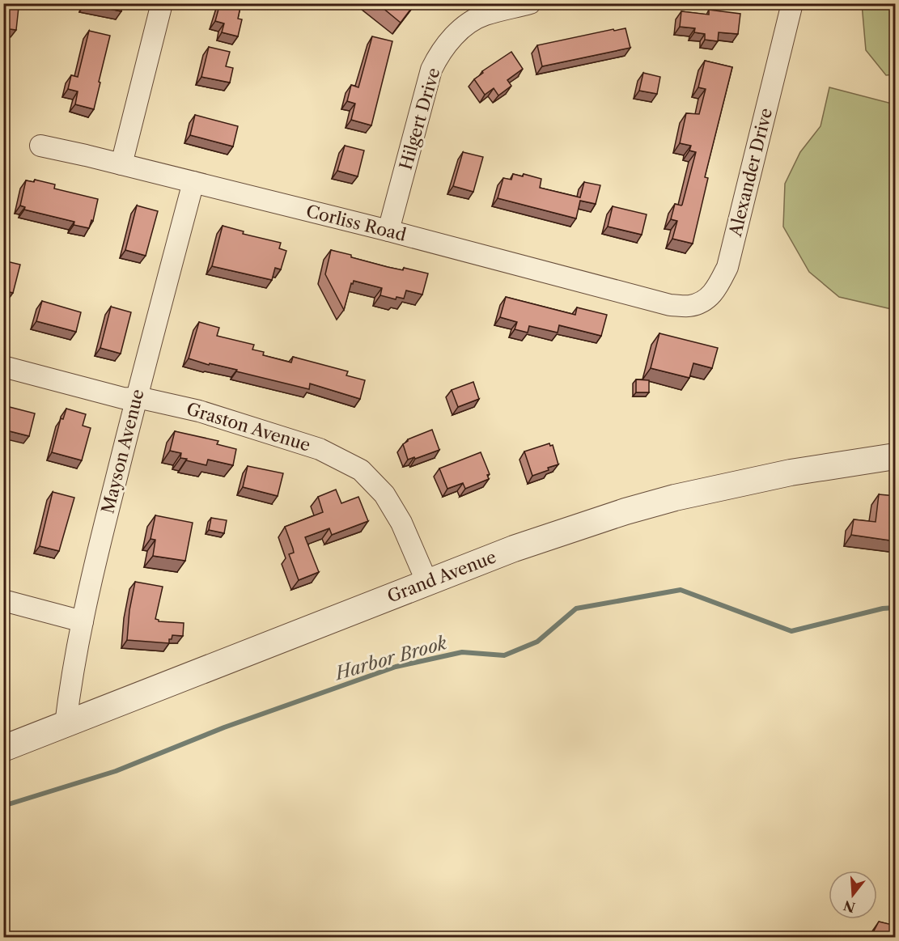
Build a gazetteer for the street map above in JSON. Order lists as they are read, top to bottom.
{
  "streets": {
    "street": [
      "Hilgert Drive",
      "Alexander Drive",
      "Corliss Road",
      "Graston Avenue",
      "Mayson Avenue",
      "Grand Avenue"
    ]
  },
  "crossings": [
    ["Hilgert Drive", "Corliss Road"],
    ["Alexander Drive", "Corliss Road"],
    ["Corliss Road", "Mayson Avenue"],
    ["Graston Avenue", "Mayson Avenue"],
    ["Graston Avenue", "Grand Avenue"],
    ["Mayson Avenue", "Grand Avenue"]
  ],
  "water": ["Harbor Brook"],
  "north": "bottom"
}
